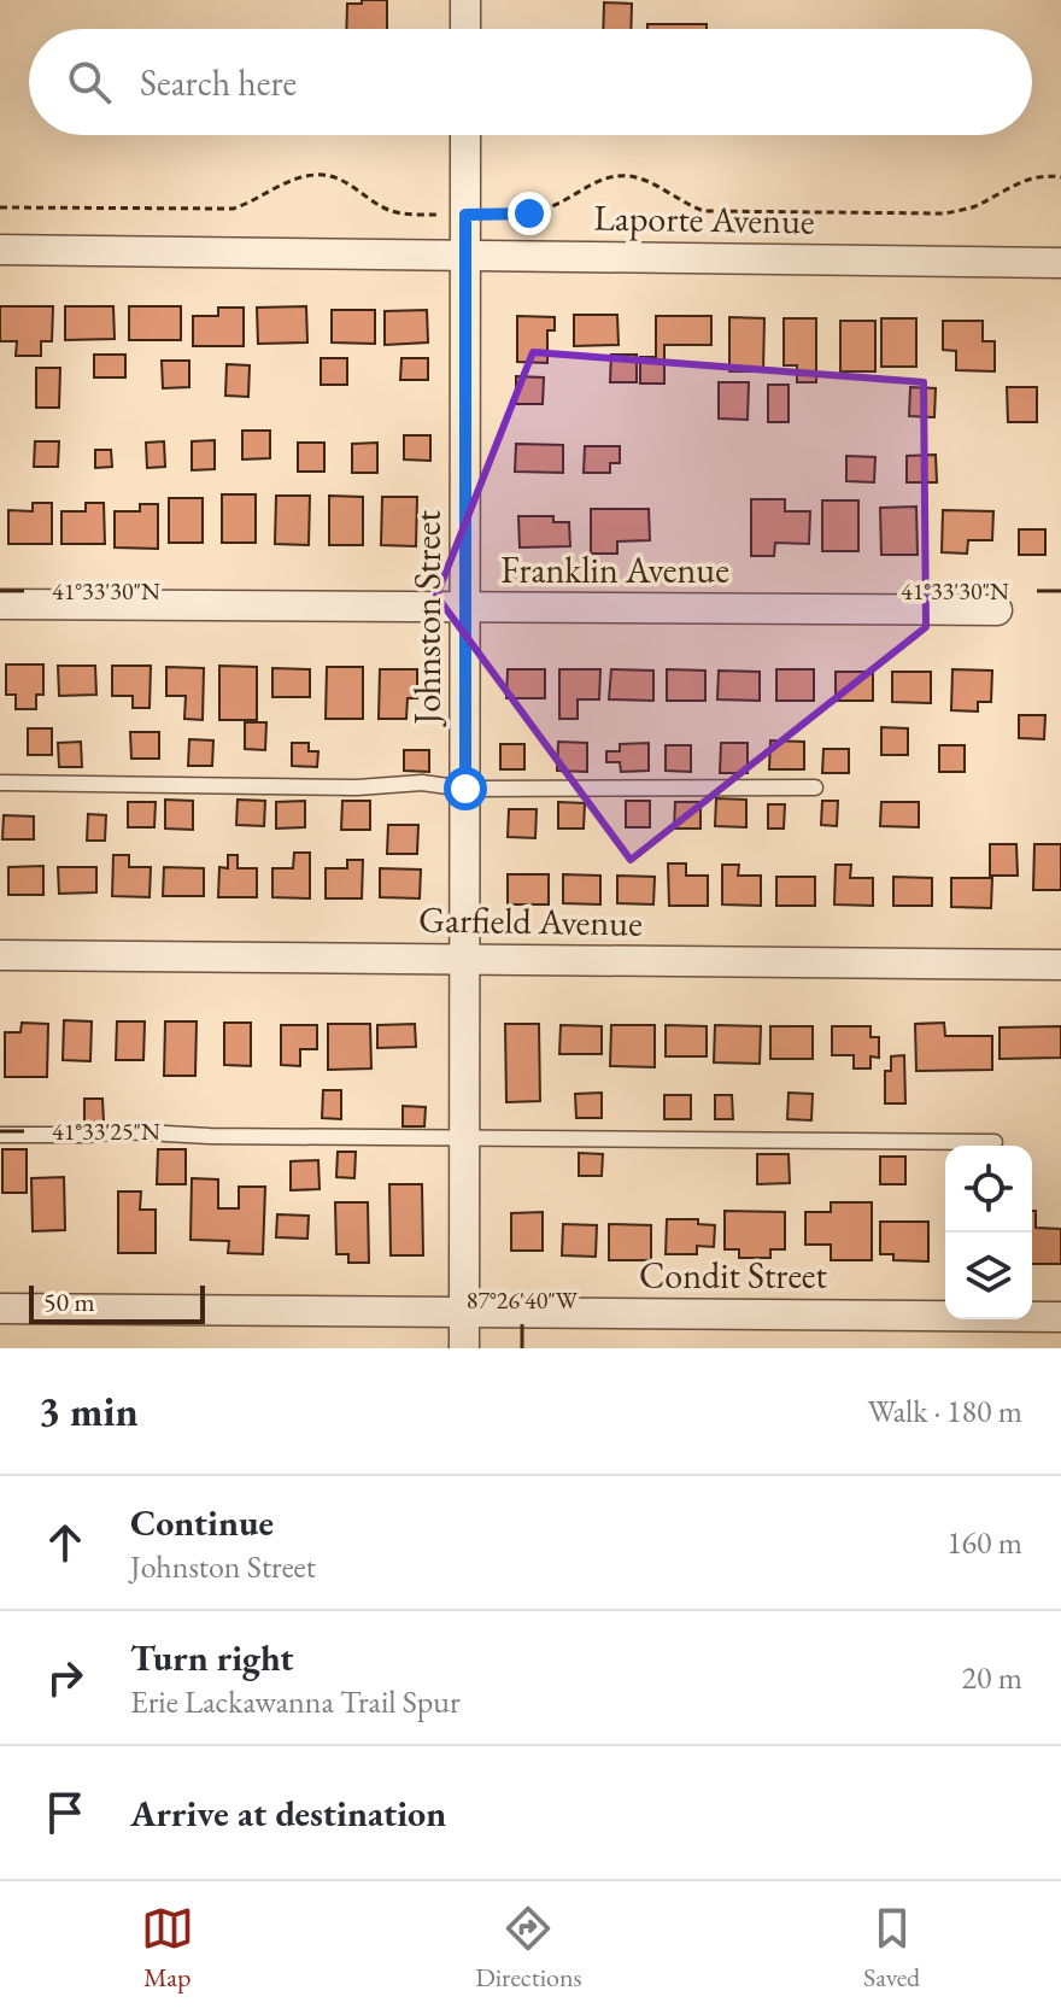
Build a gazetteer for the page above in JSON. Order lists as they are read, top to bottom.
{
  "streets": {
    "street": [
      "Laporte Avenue",
      "Franklin Avenue",
      "Johnston Street",
      "Garfield Avenue",
      "Condit Street"
    ]
  },
  "crossings": [
    ["Laporte Avenue", "Johnston Street"],
    ["Franklin Avenue", "Johnston Street"],
    ["Johnston Street", "Garfield Avenue"],
    ["Johnston Street", "Condit Street"]
  ],
  "scale_bar": "50 m",
  "page": {
    "search": "Search here",
    "scale": "50 m",
    "heading": ["3 min", "Walk · 180 m"],
    "list": [
      ["Continue", "Johnston Street", "160 m"],
      ["Turn right", "Erie Lackawanna Trail Spur", "20 m"],
      "Arrive at destination"
    ],
    "nav": ["Map", "Directions", "Saved"]
  },
  "coordinates": ["41°33'30\"N", "41°33'25\"N", "87°26'40\"W"]
}
